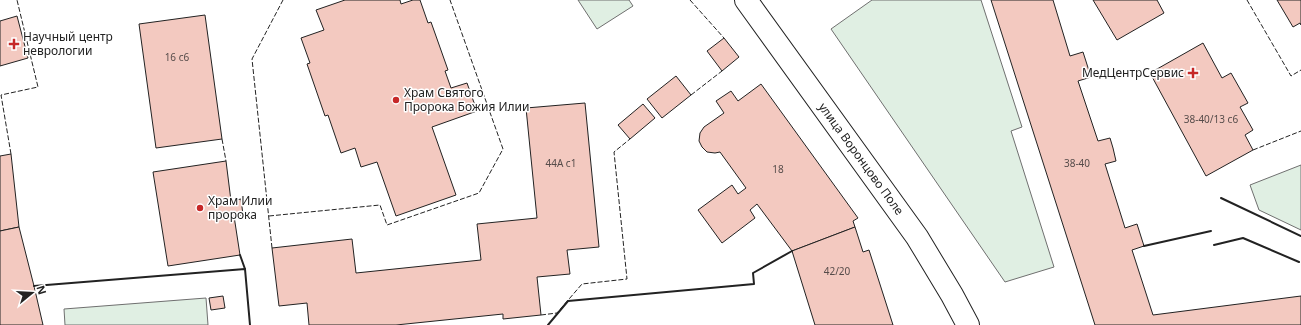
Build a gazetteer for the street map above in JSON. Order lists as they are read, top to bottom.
{
  "streets": {
    "street": ["улица Воронцово Поле"]
  },
  "places": {
    "health": ["Научный центр неврологии", "МедЦентрСервис"],
    "other": ["Храм Святого Пророка Божия Илии", "Храм Илии пророка"]
  },
  "house_numbers": [
    "16 с6",
    "38-40/13 с6",
    "44А с1",
    "38-40",
    "18",
    "42/20"
  ],
  "north": "right"
}
